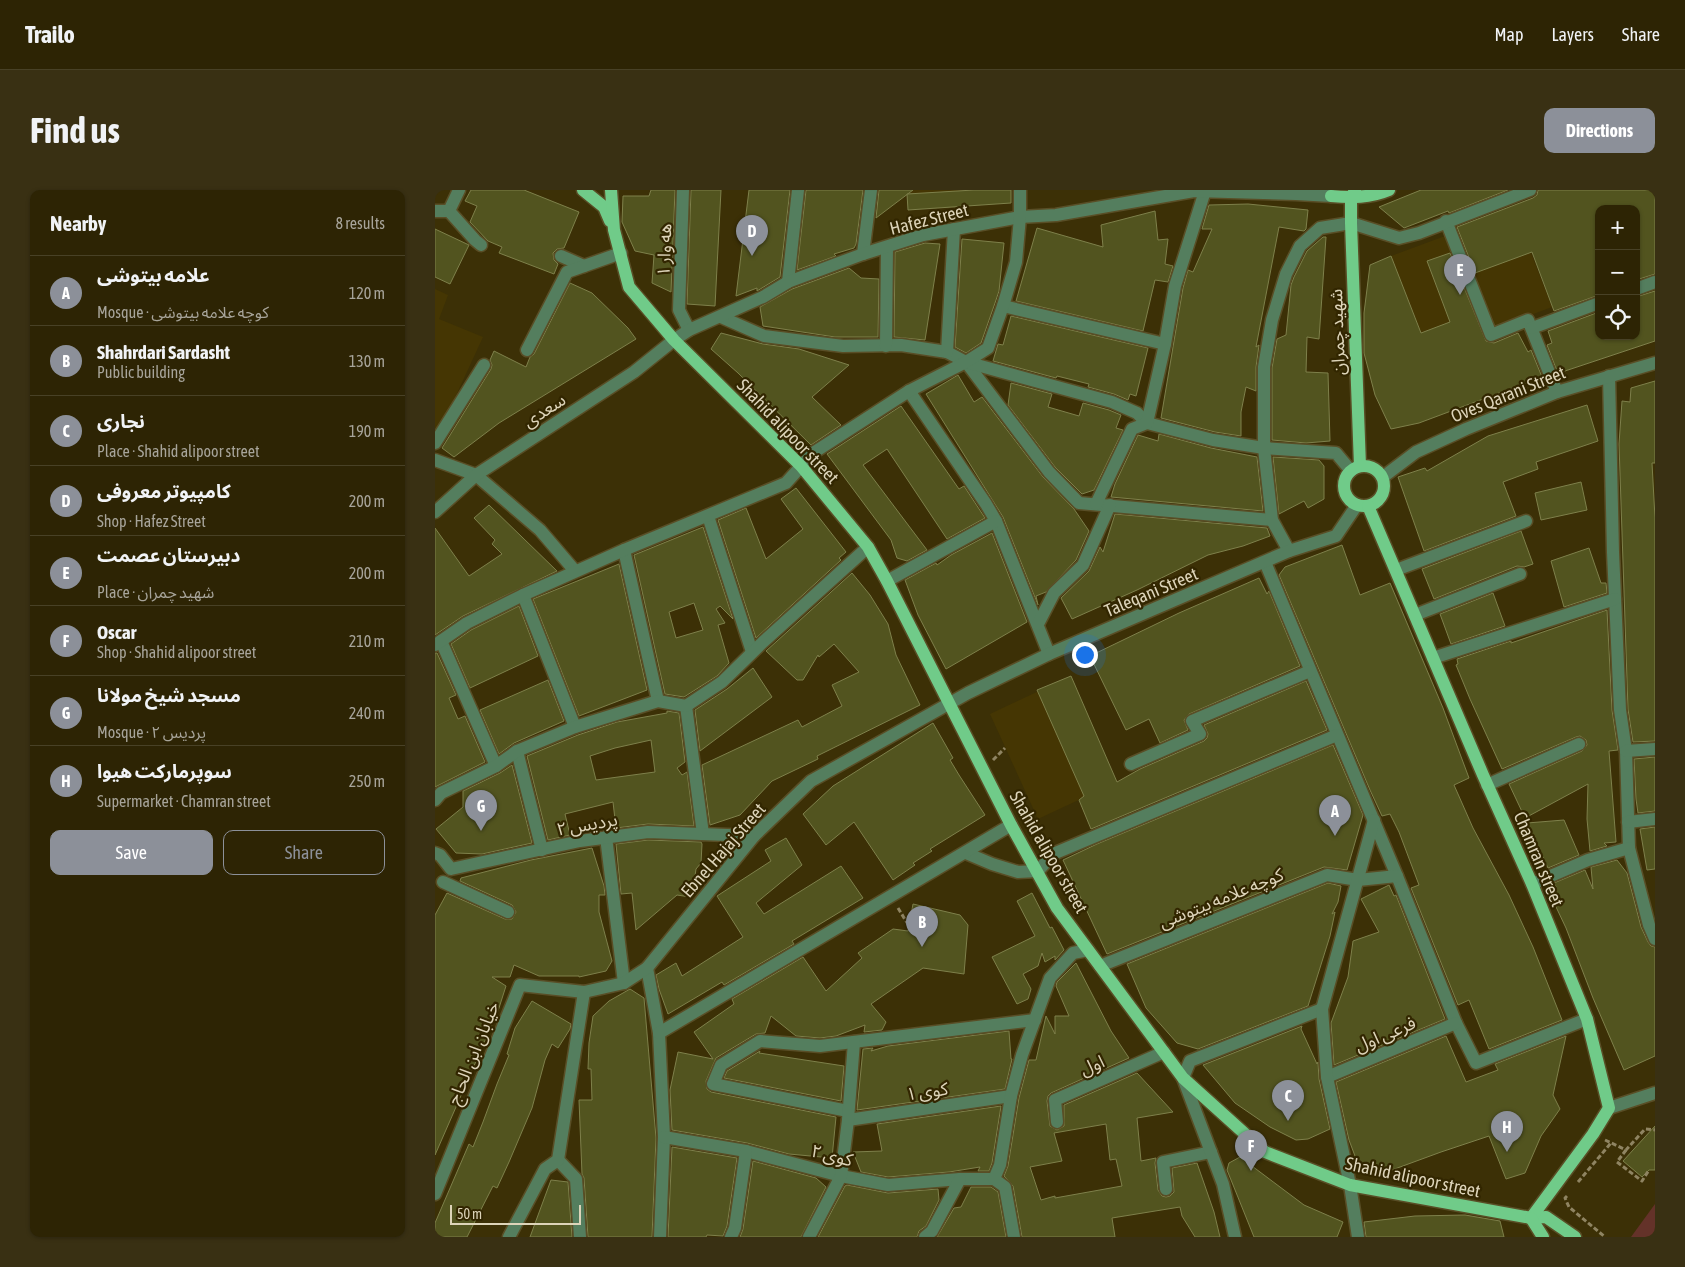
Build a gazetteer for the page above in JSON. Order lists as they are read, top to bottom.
{
  "streets": {
    "main road": ["شهید چمران", "Shahid alipoor street", "Chamran street"],
    "street": [
      "Hafez Street",
      "هه وار ۱",
      "Oves Qarani Street",
      "سعدی",
      "Taleqani Street",
      "پردیس ۲",
      "Ebnel Hajaj Street",
      "کوچه علامه بیتوشی",
      "فرعی اول",
      "خیابان ابن الحاج",
      "اول",
      "کوی ۱",
      "کوی ۲"
    ]
  },
  "crossings": [
    ["Hafez Street", "هه وار ۱"],
    ["Hafez Street", "سعدی"],
    ["Hafez Street", "Shahid alipoor street"],
    ["شهید چمران", "Oves Qarani Street"],
    ["شهید چمران", "Taleqani Street"],
    ["شهید چمران", "Chamran street"],
    ["Oves Qarani Street", "Taleqani Street"],
    ["Oves Qarani Street", "Chamran street"],
    ["سعدی", "Shahid alipoor street"],
    ["Shahid alipoor street", "Taleqani Street"],
    ["Shahid alipoor street", "Ebnel Hajaj Street"],
    ["Shahid alipoor street", "کوچه علامه بیتوشی"],
    ["Shahid alipoor street", "اول"],
    ["Taleqani Street", "Ebnel Hajaj Street"],
    ["Taleqani Street", "Chamran street"],
    ["پردیس ۲", "Ebnel Hajaj Street"],
    ["Ebnel Hajaj Street", "خیابان ابن الحاج"]
  ],
  "scale_bar": "50 m",
  "page": {
    "header": "Trailo",
    "nav": ["Map", "Layers", "Share"],
    "buttons": [
      "Directions",
      ["Save", "Share"]
    ],
    "title": "Find us",
    "heading": ["Nearby", "8 results"],
    "map_buttons": ["+", "−"],
    "pins": [
      "D",
      "E",
      "G",
      "A",
      "B",
      "C",
      "H",
      "F"
    ],
    "list": [
      {
        "mark": "A",
        "name": "علامه بیتوشی",
        "note": "Mosque · کوچه علامه بیتوشی",
        "value": "120 m"
      },
      {
        "mark": "B",
        "name": "Shahrdari Sardasht",
        "note": "Public building",
        "value": "130 m"
      },
      {
        "mark": "C",
        "name": "نجاری",
        "note": "Place · Shahid alipoor street",
        "value": "190 m"
      },
      {
        "mark": "D",
        "name": "کامپیوتر معروفی",
        "note": "Shop · Hafez Street",
        "value": "200 m"
      },
      {
        "mark": "E",
        "name": "دبیرستان عصمت",
        "note": "Place · شهید چمران",
        "value": "200 m"
      },
      {
        "mark": "F",
        "name": "Oscar",
        "note": "Shop · Shahid alipoor street",
        "value": "210 m"
      },
      {
        "mark": "G",
        "name": "مسجد شیخ مولانا",
        "note": "Mosque · پردیس ۲",
        "value": "240 m"
      },
      {
        "mark": "H",
        "name": "سوپرمارکت هیوا",
        "note": "Supermarket · Chamran street",
        "value": "250 m"
      }
    ],
    "scale": "50 m"
  }
}
